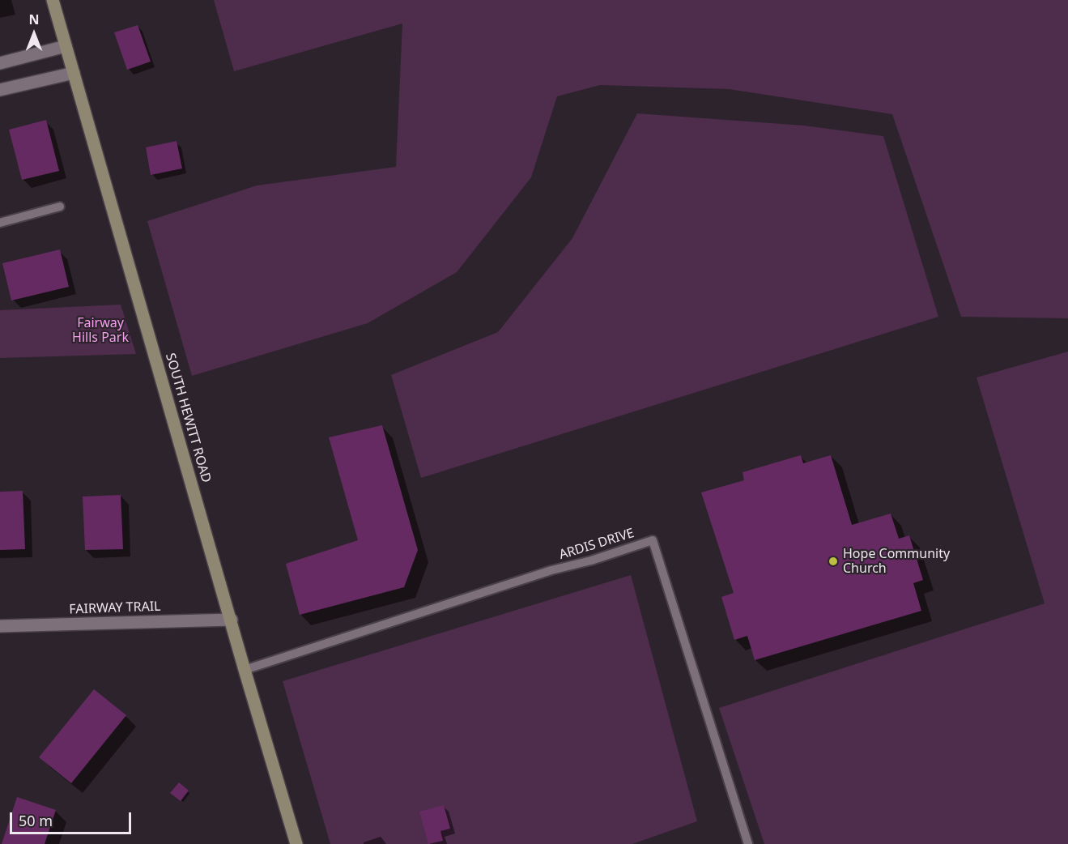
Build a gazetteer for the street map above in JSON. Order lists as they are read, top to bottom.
{
  "streets": {
    "main road": ["SOUTH HEWITT ROAD"],
    "street": ["FAIRWAY TRAIL"],
    "lane": ["ARDIS DRIVE"]
  },
  "crossings": [
    ["SOUTH HEWITT ROAD", "ARDIS DRIVE"],
    ["SOUTH HEWITT ROAD", "FAIRWAY TRAIL"]
  ],
  "parks": ["Fairway Hills Park"],
  "places": ["Hope Community Church"],
  "scale_bar": "50 m",
  "north": "top"
}
